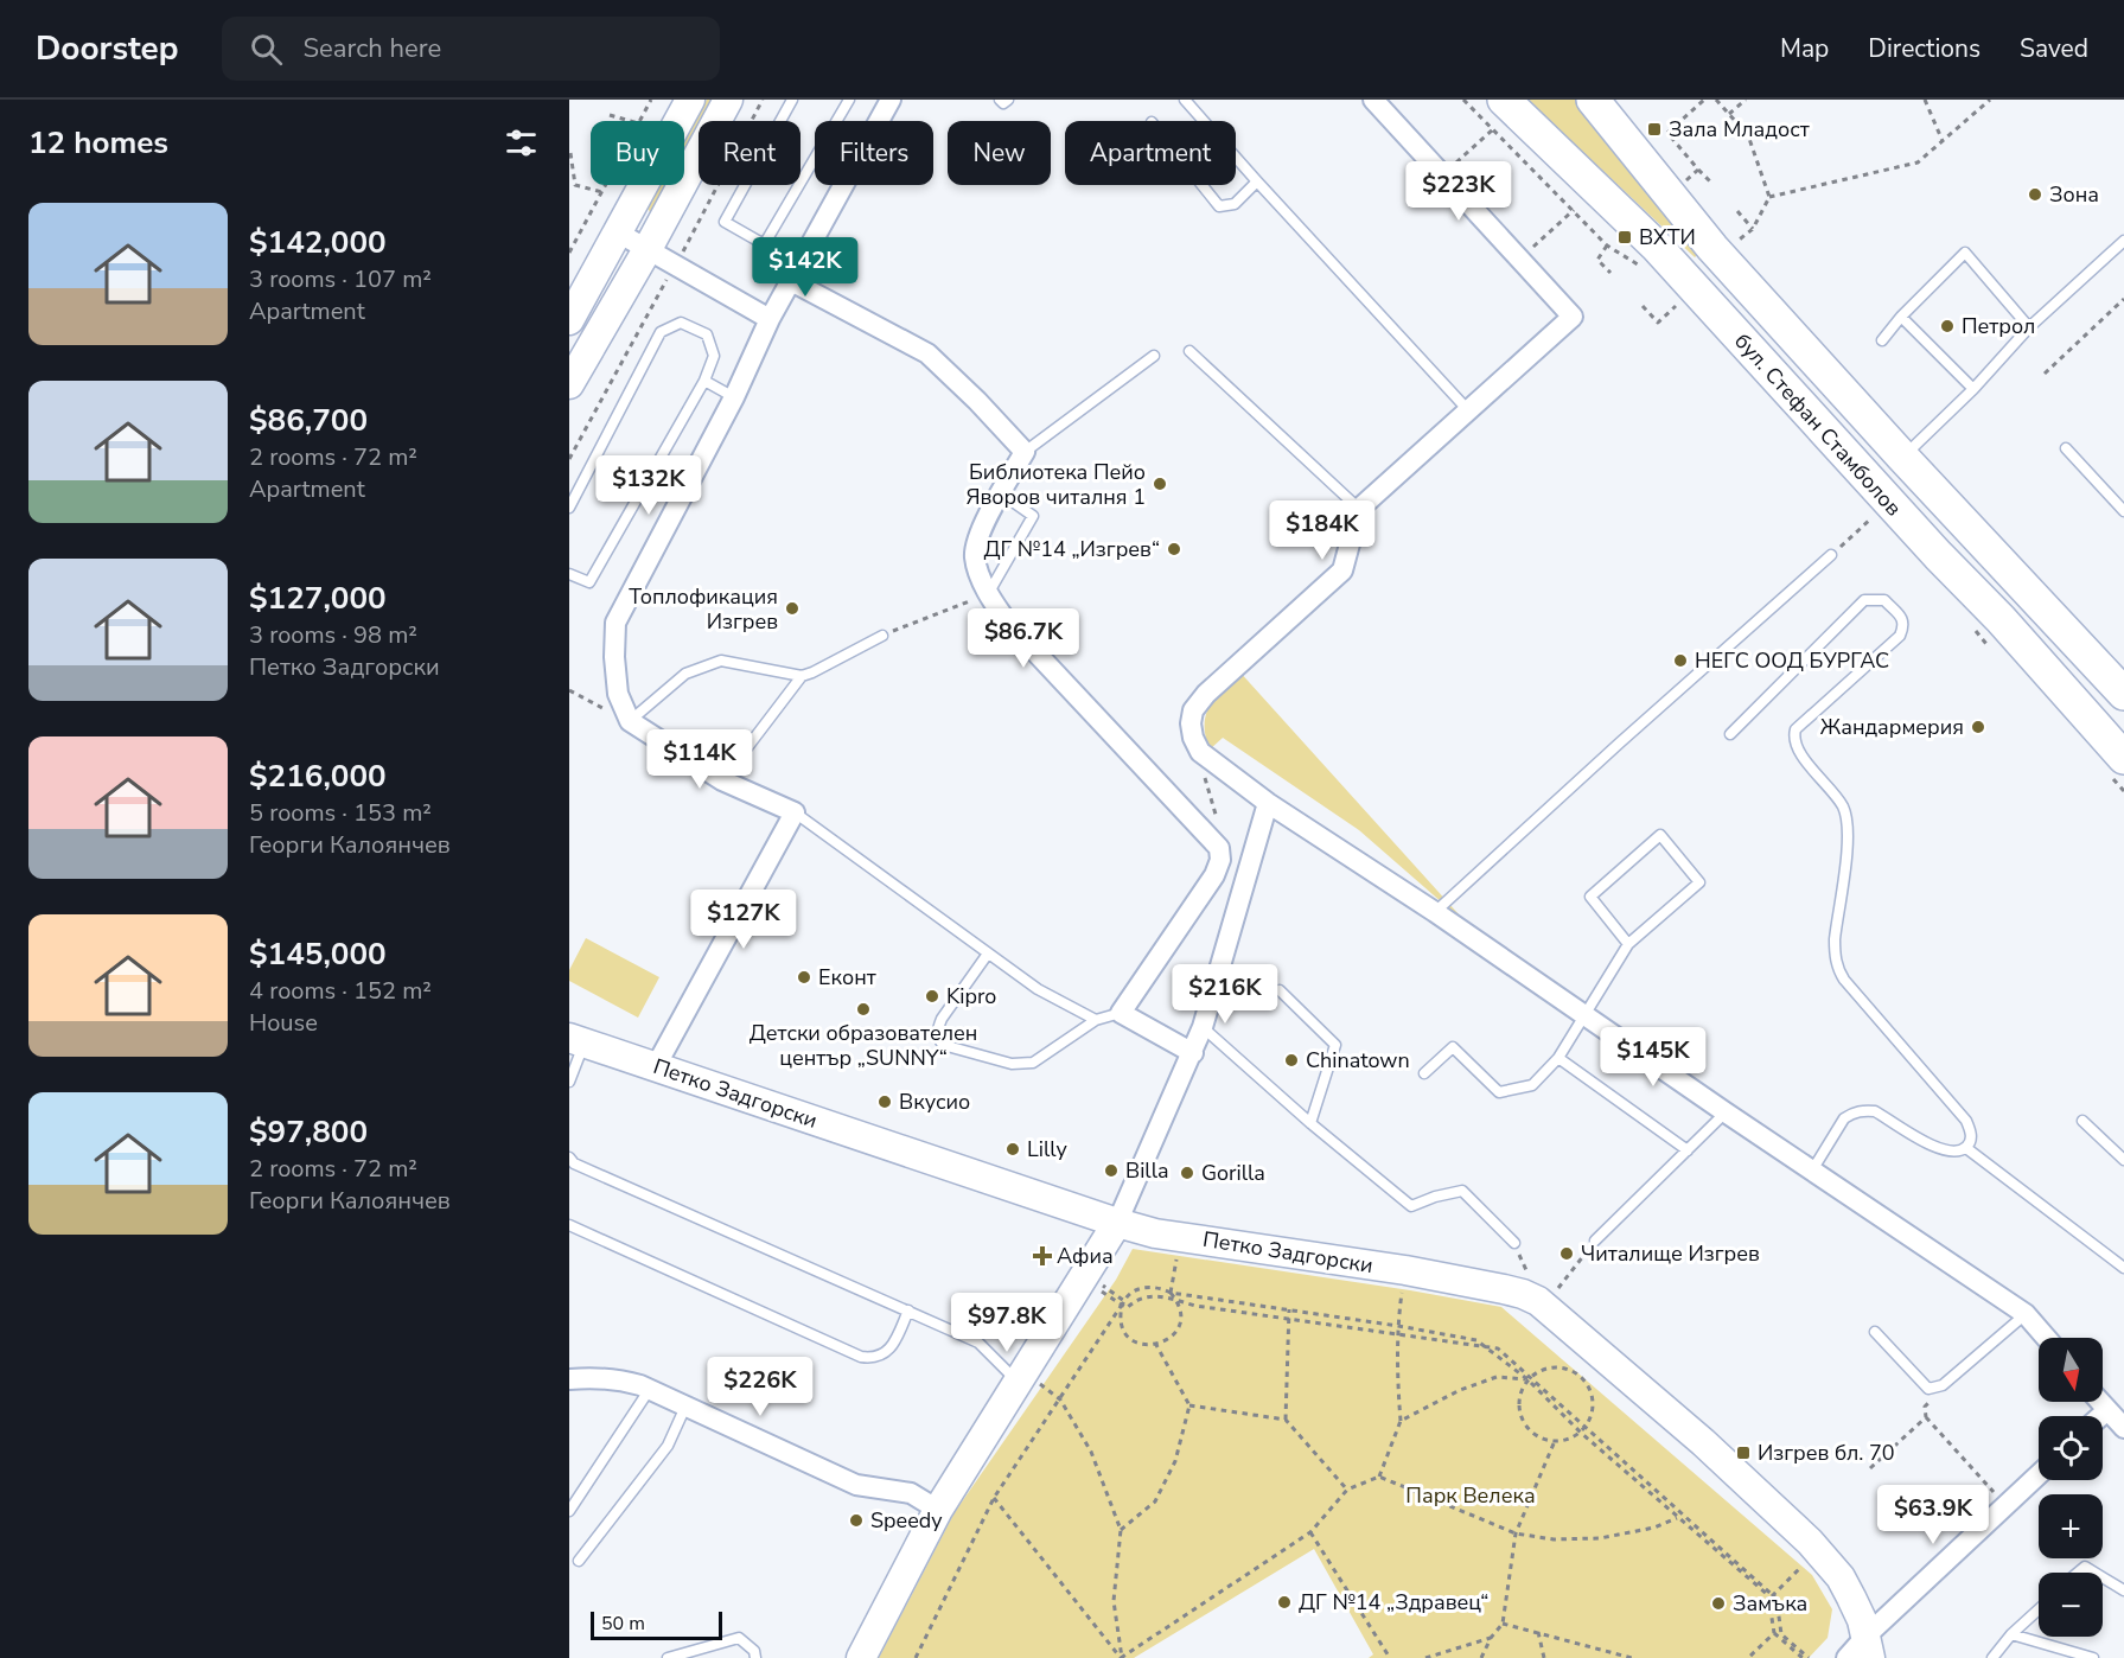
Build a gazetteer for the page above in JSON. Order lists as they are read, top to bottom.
{
  "streets": {
    "main road": ["бул. Стефан Стамболов"],
    "street": ["Петко Задгорски"]
  },
  "parks": ["Парк Велека"],
  "places": {
    "transit": ["Зала Младост", "ВХТИ", "Изгрев бл. 70"],
    "other": [
      "Зона",
      "Петрол",
      "Библиотека Пейо Яворов читалня 1",
      "ДГ №14 „Изгрев“",
      "Топлофикация Изгрев",
      "НЕГС ООД БУРГАС",
      "Жандармерия",
      "Еконт",
      "Kipro",
      "Детски образователен център „SUNNY“",
      "Chinatown",
      "Вкусио",
      "Lilly",
      "Billa",
      "Gorilla",
      "Читалище Изгрев",
      "Speedy",
      "ДГ №14 „Здравец“",
      "Замъка"
    ],
    "health": ["Афиа"]
  },
  "scale_bar": "50 m",
  "north": "bottom",
  "page": {
    "header": "Doorstep",
    "search": "Search here",
    "nav": ["Map", "Directions", "Saved"],
    "heading": "12 homes",
    "chip": [
      "Buy",
      "Rent",
      "Filters",
      "New",
      "Apartment"
    ],
    "price": [
      "$223K",
      "$142K",
      "$132K",
      "$184K",
      "$86.7K",
      "$114K",
      "$127K",
      "$216K",
      "$145K",
      "$97.8K",
      "$226K",
      "$63.9K"
    ],
    "list": [
      {
        "name": "$142,000",
        "note": "3 rooms · 107 m² · Apartment"
      },
      {
        "name": "$86,700",
        "note": "2 rooms · 72 m² · Apartment"
      },
      {
        "name": "$127,000",
        "note": "3 rooms · 98 m² · Петко Задгорски"
      },
      {
        "name": "$216,000",
        "note": "5 rooms · 153 m² · Георги Калоянчев"
      },
      {
        "name": "$145,000",
        "note": "4 rooms · 152 m² · House"
      },
      {
        "name": "$97,800",
        "note": "2 rooms · 72 m² · Георги Калоянчев"
      }
    ],
    "map_buttons": ["+", "−"],
    "scale": "50 m"
  }
}
